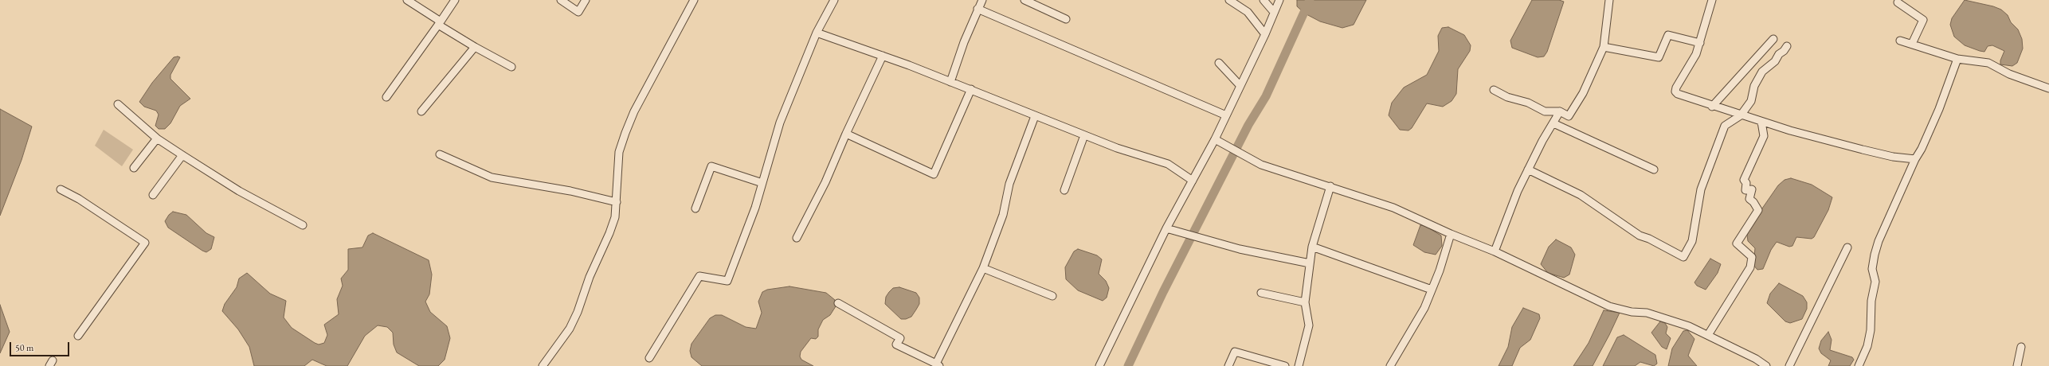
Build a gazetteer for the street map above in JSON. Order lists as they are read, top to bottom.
{
  "scale_bar": "50 m"
}
